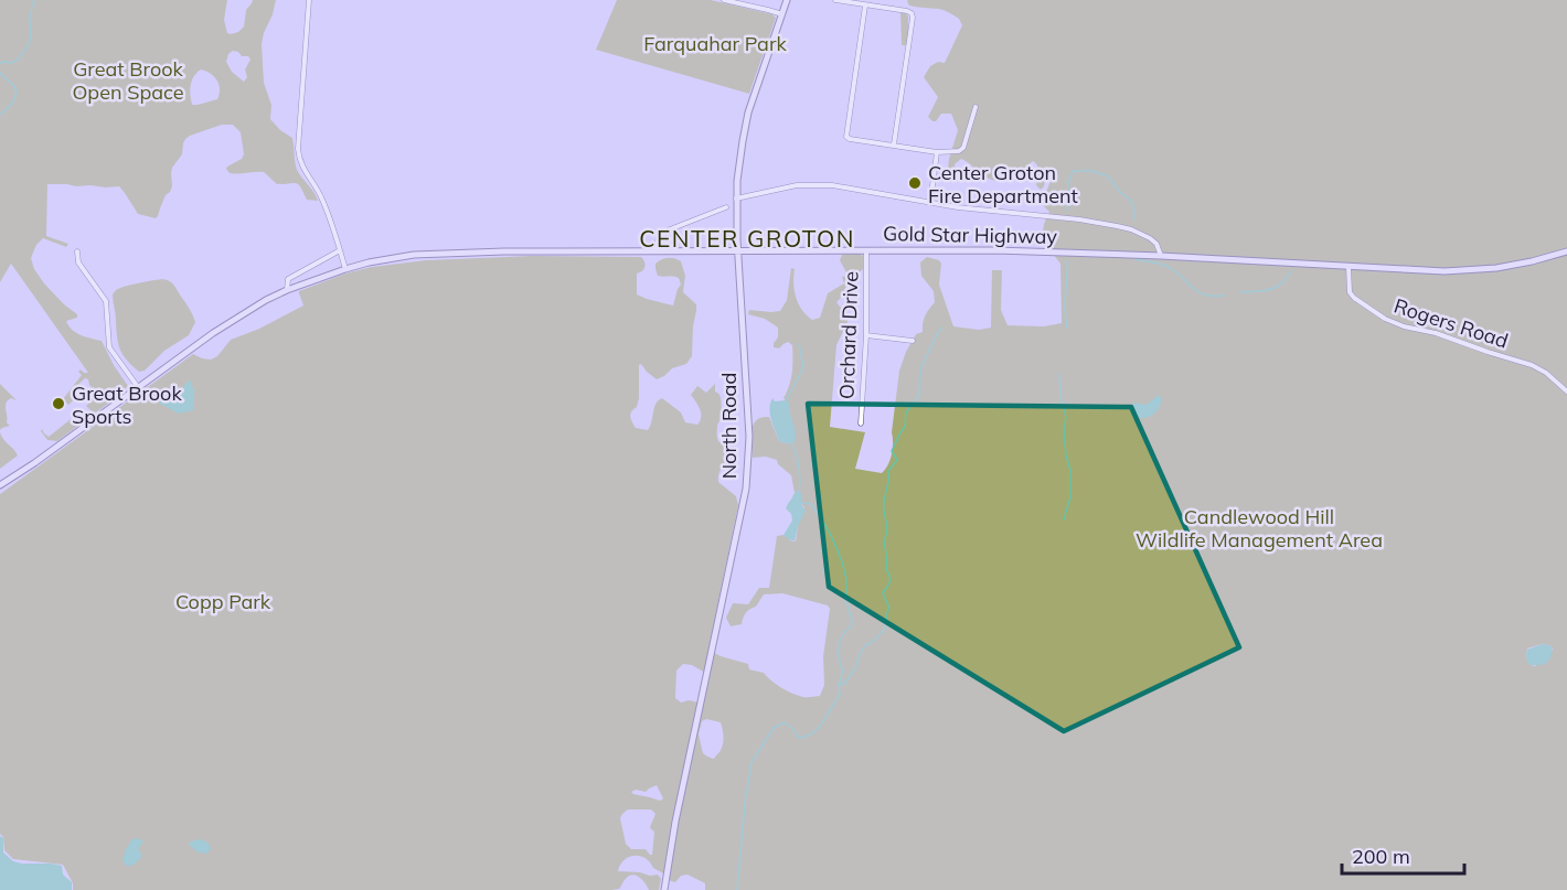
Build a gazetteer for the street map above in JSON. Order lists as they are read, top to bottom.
{
  "streets": {
    "main road": ["Gold Star Highway", "North Road"],
    "street": ["Rogers Road", "Orchard Drive"]
  },
  "crossings": [
    ["Gold Star Highway", "Rogers Road"],
    ["Gold Star Highway", "Orchard Drive"],
    ["Gold Star Highway", "North Road"]
  ],
  "districts": ["CENTER GROTON"],
  "parks": [
    "Farquahar Park",
    "Great Brook Open Space",
    "Candlewood Hill Wildlife Management Area",
    "Copp Park"
  ],
  "places": ["Center Groton Fire Department", "Great Brook Sports"],
  "scale_bar": "200 m"
}
